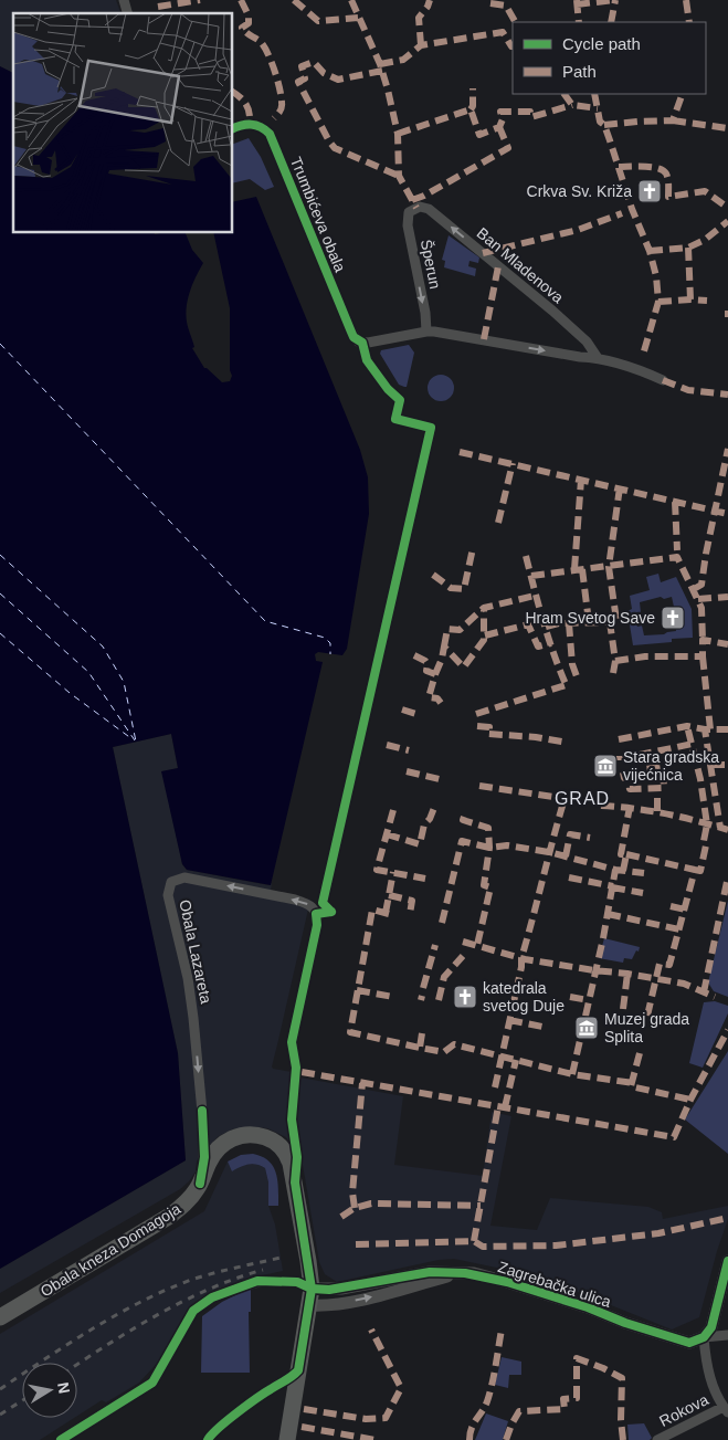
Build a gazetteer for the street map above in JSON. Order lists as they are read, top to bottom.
{
  "streets": {
    "main road": ["Obala kneza Domagoja"],
    "street": [
      "Trumbićeva obala",
      "Šperun",
      "Ban Mladenova",
      "Obala Lazareta",
      "Zagrebačka ulica",
      "Rokova"
    ]
  },
  "crossings": [
    ["Trumbićeva obala", "Šperun"],
    ["Šperun", "Ban Mladenova"],
    ["Obala Lazareta", "Obala kneza Domagoja"]
  ],
  "one_way": ["Šperun", "Ban Mladenova"],
  "districts": ["GRAD"],
  "places": {
    "church": ["Crkva Sv. Križa", "Hram Svetog Save", "katedrala svetog Duje"],
    "museum": ["Stara gradska vijećnica", "Muzej grada Splita"]
  },
  "legend": ["Cycle path", "Path"],
  "north": "right"
}
